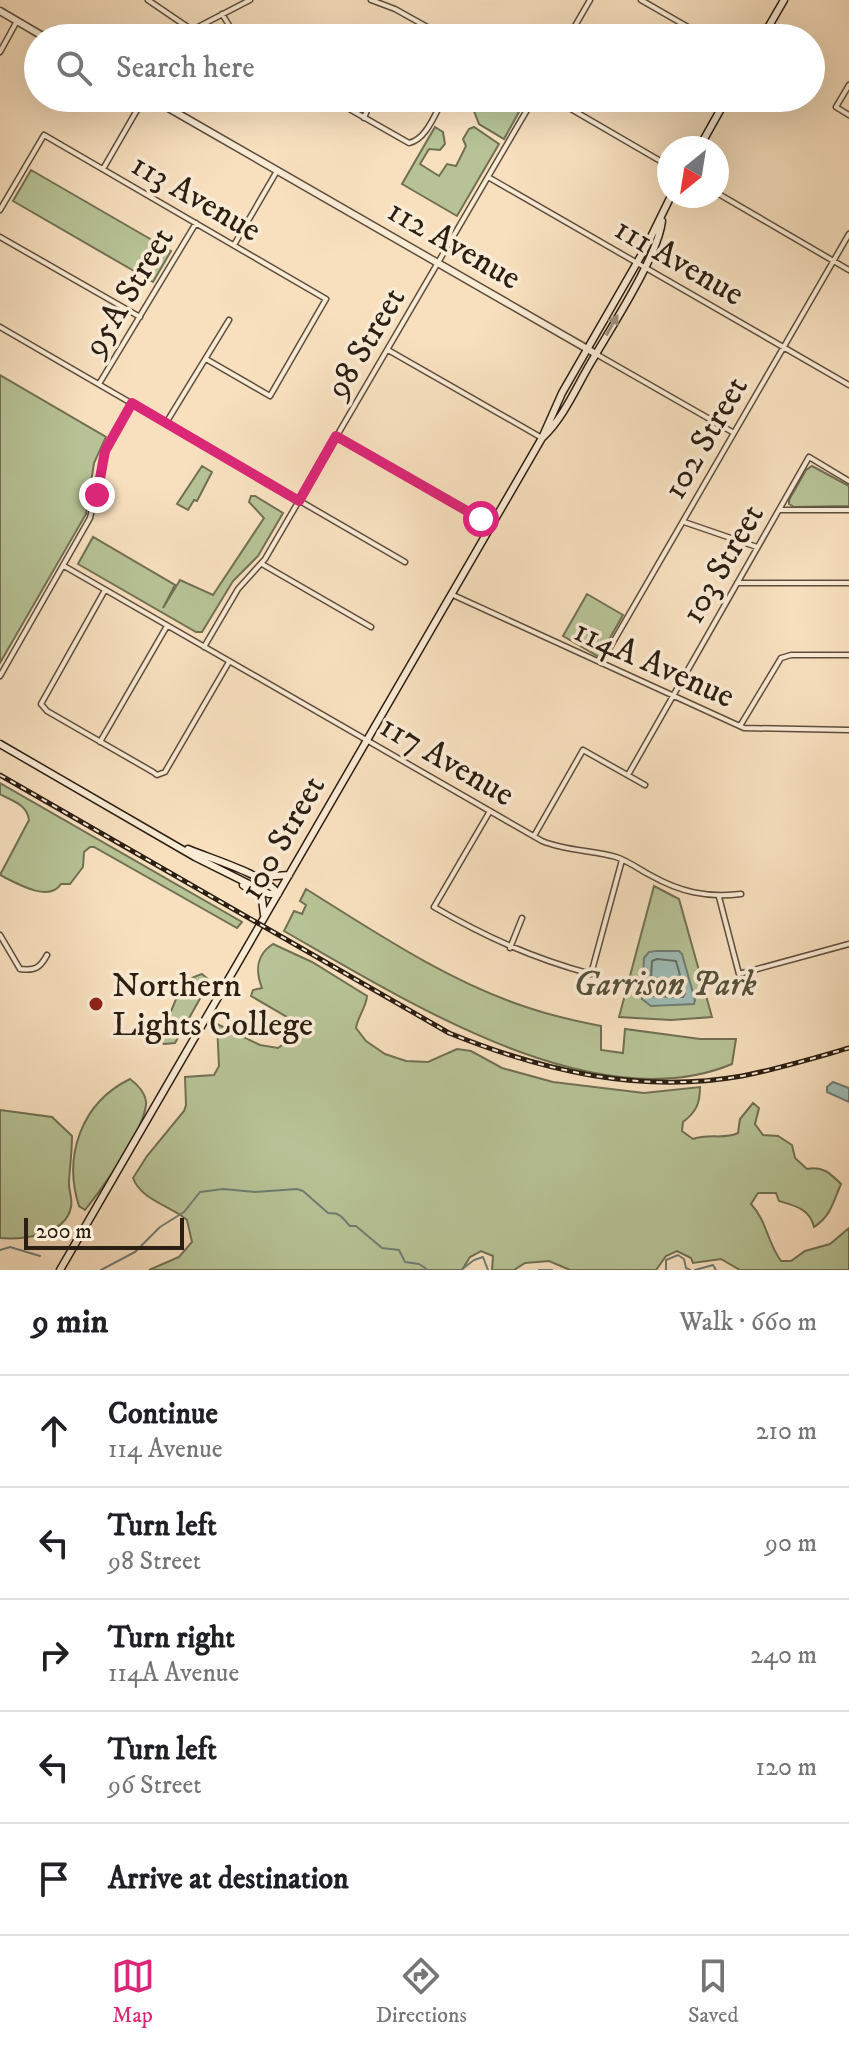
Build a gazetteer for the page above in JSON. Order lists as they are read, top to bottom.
{
  "streets": {
    "main road": ["112 Avenue", "100 Street"],
    "street": [
      "113 Avenue",
      "111 Avenue",
      "95A Street",
      "98 Street",
      "102 Street",
      "103 Street",
      "114A Avenue",
      "117 Avenue"
    ]
  },
  "crossings": [
    ["113 Avenue", "95A Street"],
    ["112 Avenue", "98 Street"],
    ["112 Avenue", "102 Street"],
    ["112 Avenue", "100 Street"],
    ["111 Avenue", "98 Street"],
    ["111 Avenue", "102 Street"],
    ["111 Avenue", "100 Street"],
    ["98 Street", "117 Avenue"],
    ["102 Street", "114A Avenue"],
    ["103 Street", "114A Avenue"],
    ["114A Avenue", "100 Street"],
    ["117 Avenue", "100 Street"]
  ],
  "parks": ["Garrison Park"],
  "places": ["Northern Lights College"],
  "scale_bar": "200 m",
  "north": "bottom left",
  "page": {
    "search": "Search here",
    "scale": "200 m",
    "heading": ["9 min", "Walk · 660 m"],
    "list": [
      ["Continue", "114 Avenue", "210 m"],
      ["Turn left", "98 Street", "90 m"],
      ["Turn right", "114A Avenue", "240 m"],
      ["Turn left", "96 Street", "120 m"],
      "Arrive at destination"
    ],
    "nav": ["Map", "Directions", "Saved"]
  }
}
